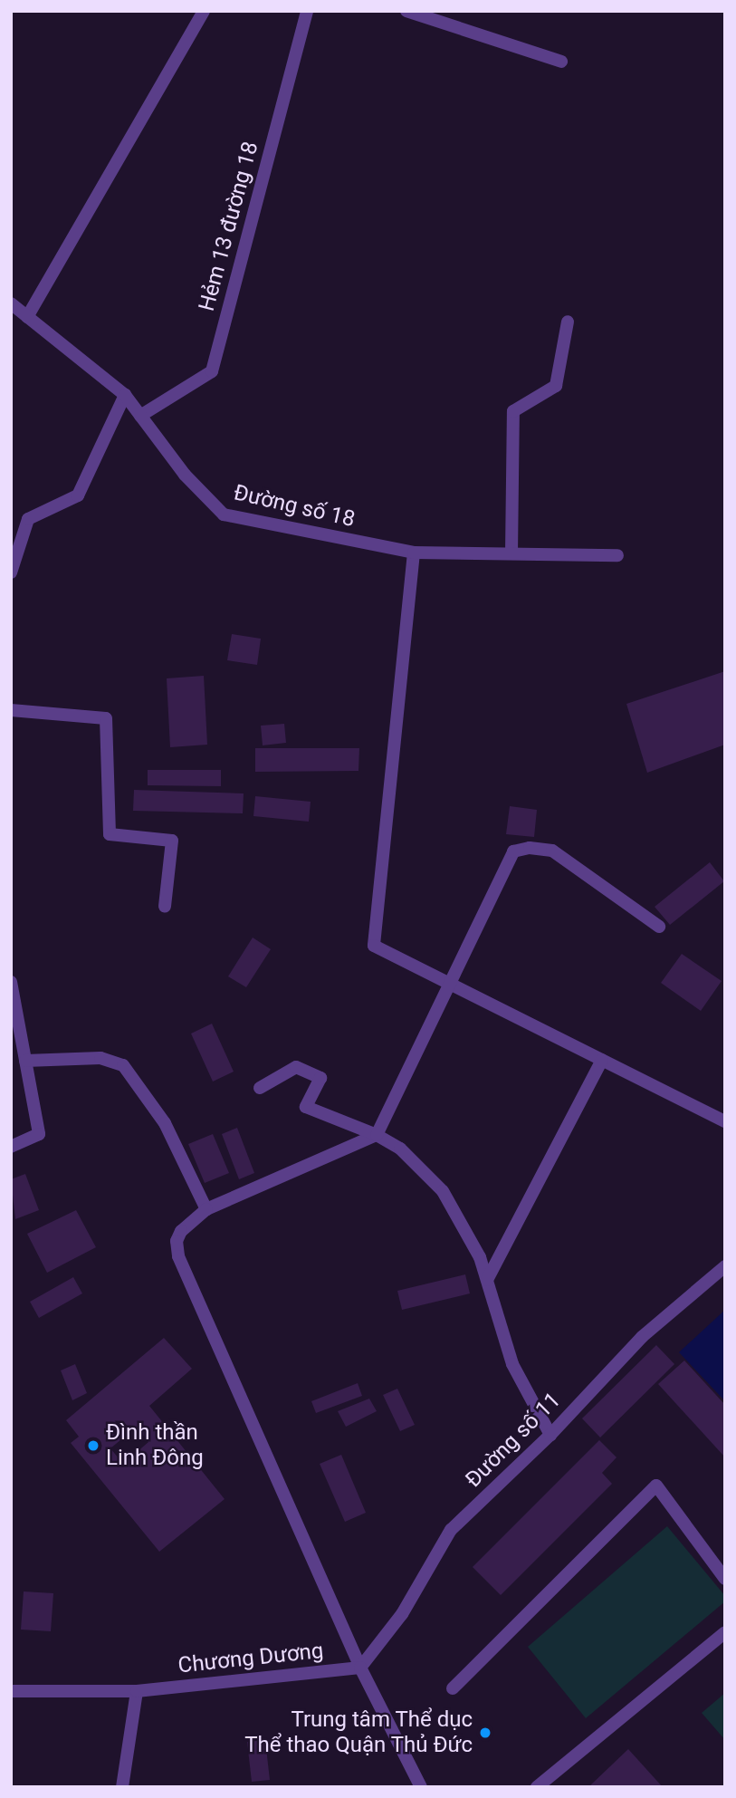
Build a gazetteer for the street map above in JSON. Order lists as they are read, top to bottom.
{
  "streets": {
    "street": [
      "Hẻm 13 đường 18",
      "Đường số 18",
      "Đường số 11",
      "Chương Dương"
    ]
  },
  "crossings": [
    ["Hẻm 13 đường 18", "Đường số 18"],
    ["Đường số 11", "Chương Dương"]
  ],
  "places": ["Đình thần Linh Đông", "Trung tâm Thể dục Thể thao Quận Thủ Đức"]
}
